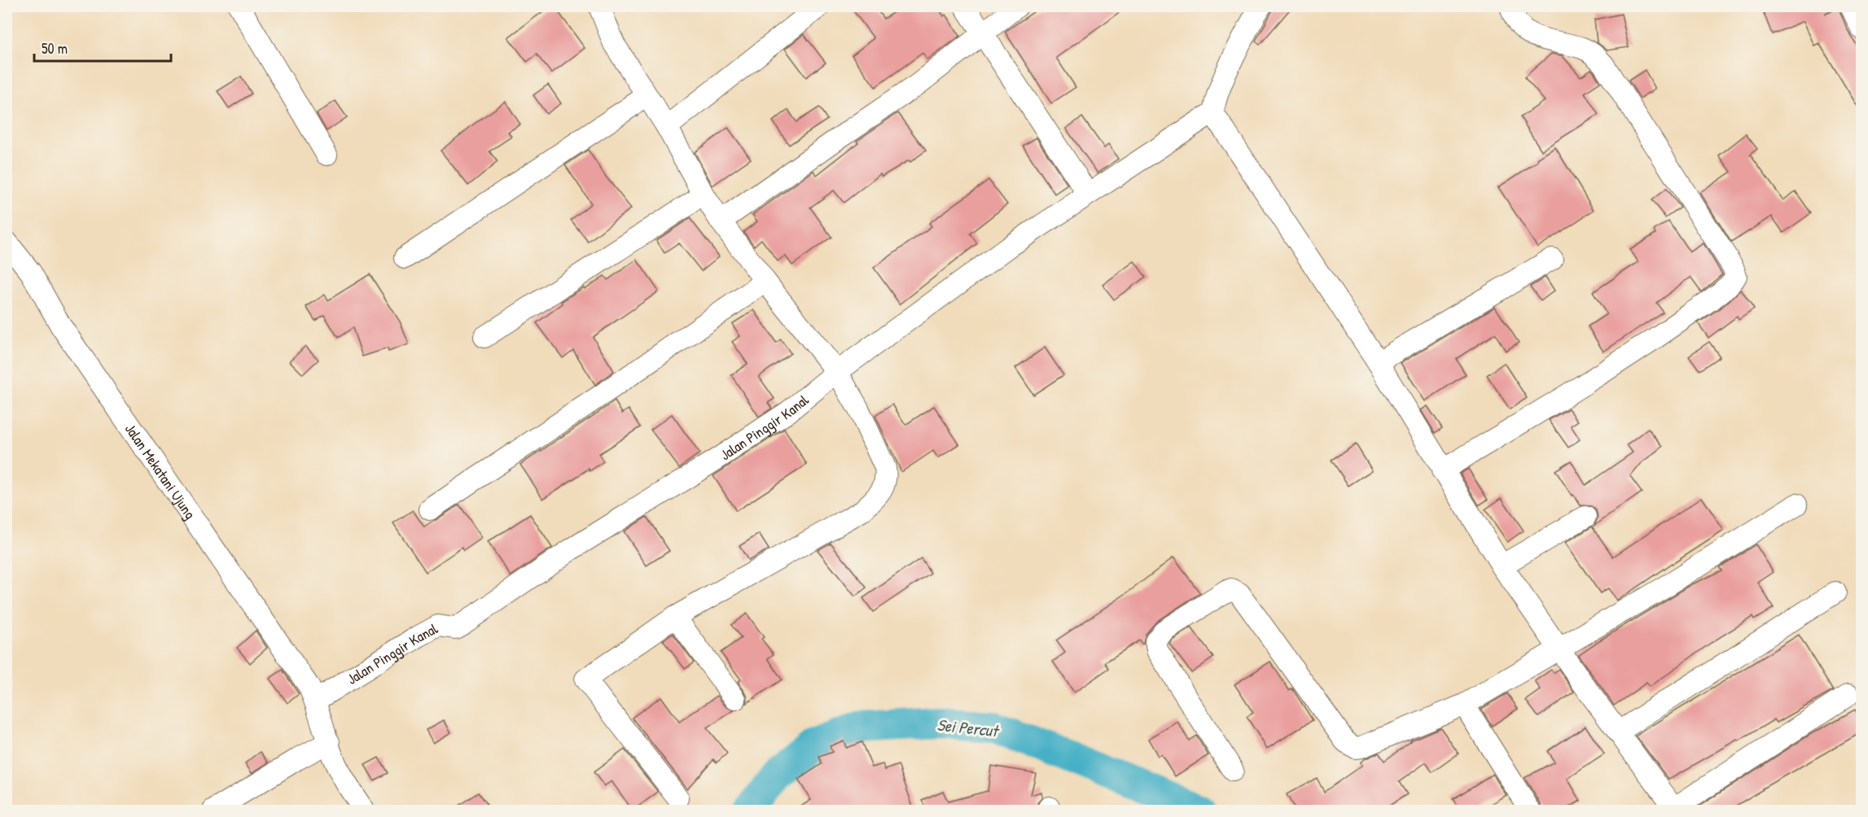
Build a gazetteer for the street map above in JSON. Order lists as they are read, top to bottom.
{
  "streets": {
    "street": ["Jalan Pinggir Kanal", "Jalan Mekatani Ujung"]
  },
  "crossings": [
    ["Jalan Pinggir Kanal", "Jalan Mekatani Ujung"]
  ],
  "water": ["Sei Percut"],
  "scale_bar": "50 m"
}
